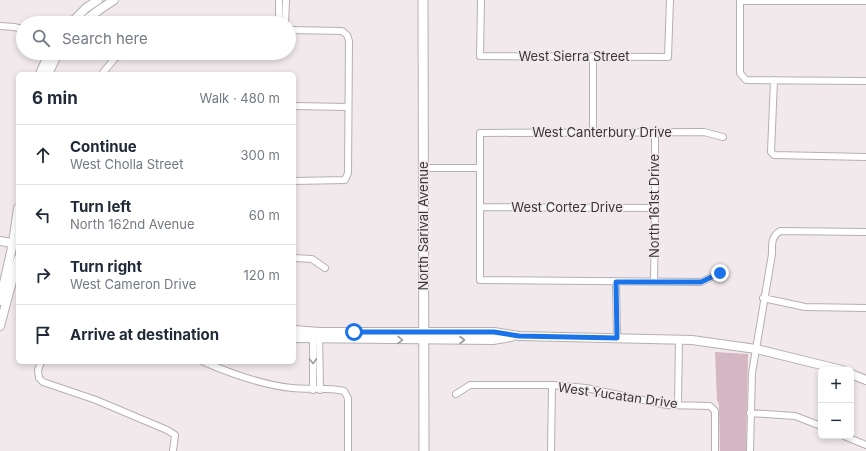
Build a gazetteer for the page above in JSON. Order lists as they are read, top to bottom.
{
  "streets": {
    "main road": ["North Sarival Avenue"],
    "street": [
      "West Sierra Street",
      "West Canterbury Drive",
      "North 161st Drive",
      "West Cortez Drive",
      "West Yucatan Drive"
    ]
  },
  "crossings": [
    ["West Canterbury Drive", "North 161st Drive"],
    ["North 161st Drive", "West Cortez Drive"]
  ],
  "page": {
    "search": "Search here",
    "heading": ["6 min", "Walk · 480 m"],
    "list": [
      ["Continue", "West Cholla Street", "300 m"],
      ["Turn left", "North 162nd Avenue", "60 m"],
      ["Turn right", "West Cameron Drive", "120 m"],
      "Arrive at destination"
    ],
    "map_buttons": ["+", "−"]
  }
}
